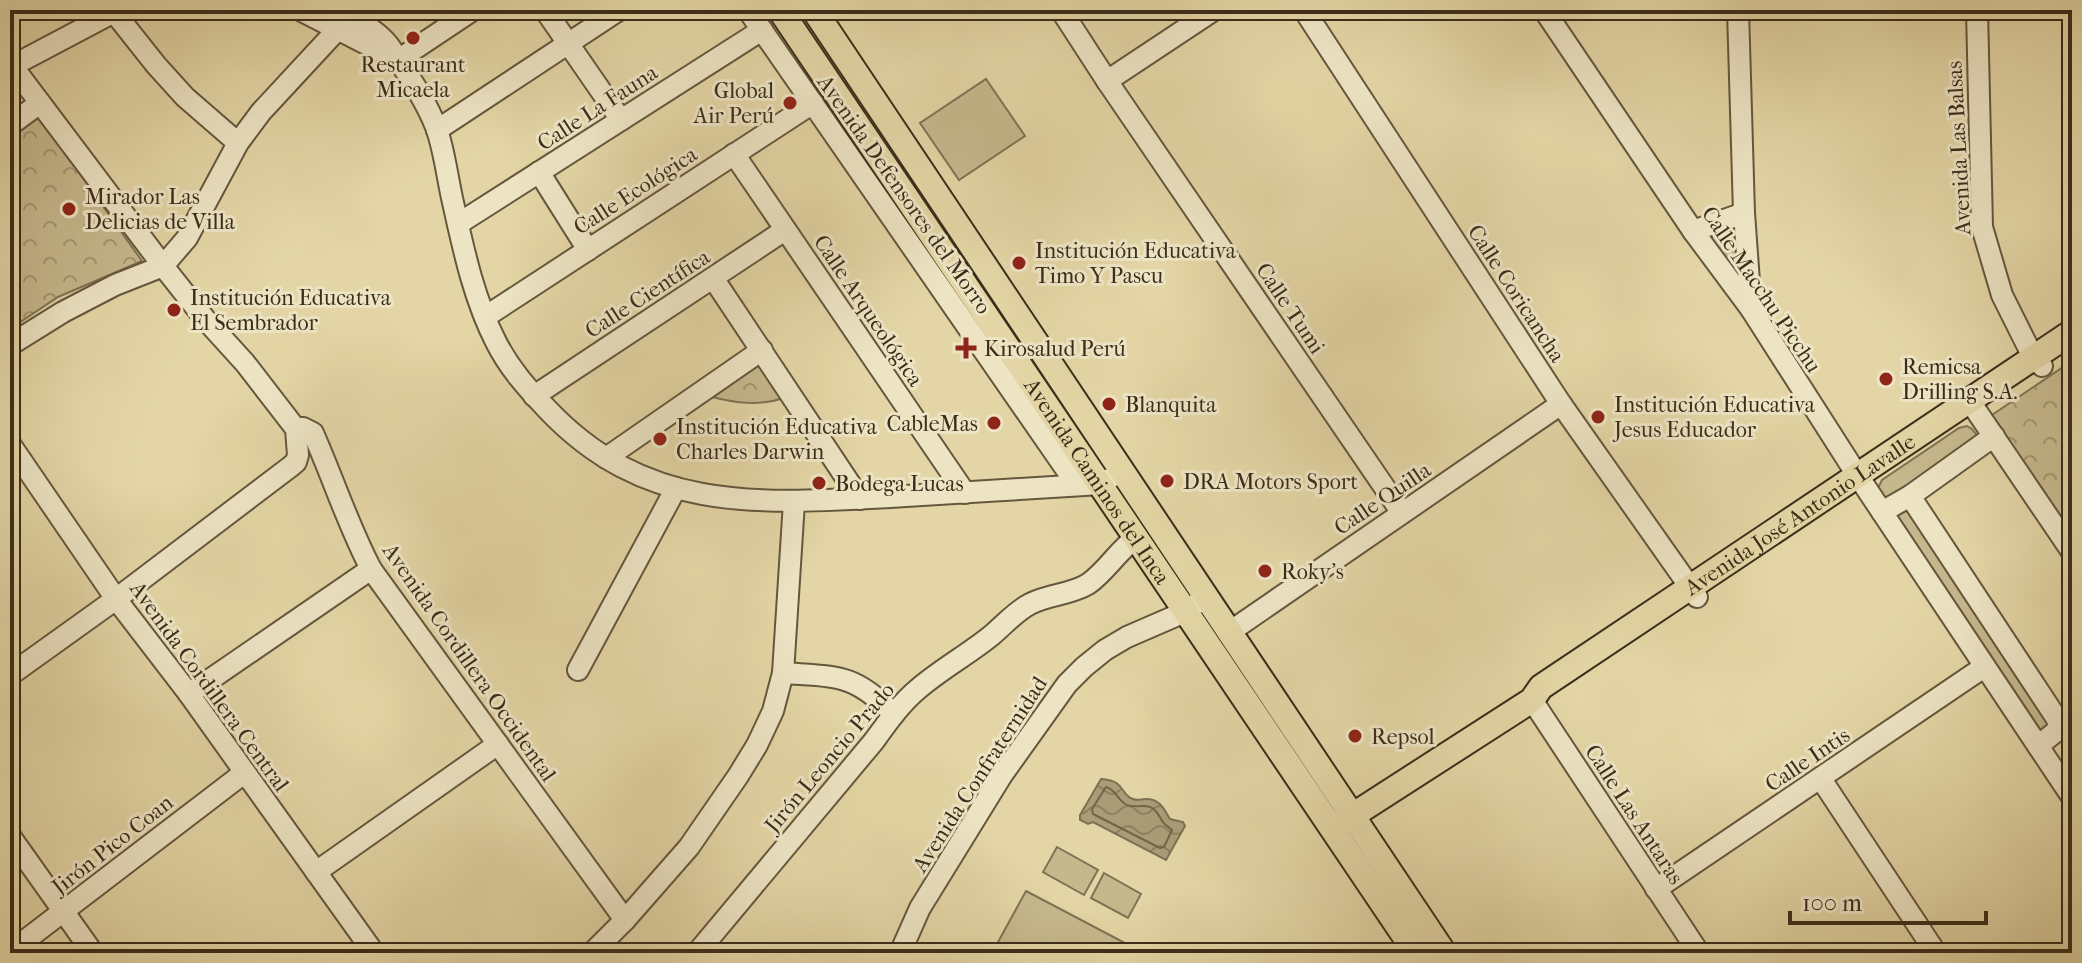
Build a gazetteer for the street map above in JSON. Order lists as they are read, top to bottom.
{
  "streets": {
    "main road": ["Avenida Caminos del Inca", "Avenida José Antonio Lavalle"],
    "street": [
      "Calle La Fauna",
      "Avenida Las Balsas",
      "Calle Ecológica",
      "Avenida Defensores del Morro",
      "Calle Macchu Picchu",
      "Calle Científica",
      "Calle Coricancha",
      "Calle Tumi",
      "Calle Arqueológica",
      "Calle Quilla",
      "Avenida Cordillera Occidental",
      "Avenida Cordillera Central",
      "Jirón Leoncio Prado",
      "Calle Intis",
      "Avenida Confraternidad",
      "Calle Las Antaras",
      "Jirón Pico Coan"
    ]
  },
  "crossings": [
    ["Calle La Fauna", "Avenida Defensores del Morro"],
    ["Avenida Las Balsas", "Avenida José Antonio Lavalle"],
    ["Calle Ecológica", "Avenida Defensores del Morro"],
    ["Calle Ecológica", "Calle Arqueológica"],
    ["Avenida Defensores del Morro", "Avenida Caminos del Inca"],
    ["Calle Macchu Picchu", "Avenida José Antonio Lavalle"],
    ["Calle Macchu Picchu", "Calle Intis"],
    ["Calle Científica", "Calle Arqueológica"],
    ["Calle Coricancha", "Calle Quilla"],
    ["Calle Coricancha", "Avenida José Antonio Lavalle"],
    ["Calle Tumi", "Calle Quilla"],
    ["Avenida Caminos del Inca", "Calle Quilla"],
    ["Avenida Caminos del Inca", "Avenida José Antonio Lavalle"],
    ["Avenida Caminos del Inca", "Jirón Leoncio Prado"],
    ["Avenida Caminos del Inca", "Avenida Confraternidad"],
    ["Avenida José Antonio Lavalle", "Calle Las Antaras"],
    ["Avenida Cordillera Central", "Jirón Pico Coan"],
    ["Calle Intis", "Calle Las Antaras"]
  ],
  "places": {
    "other": [
      "Restaurant Micaela",
      "Global Air Perú",
      "Mirador Las Delicias de Villa",
      "Institución Educativa Timo Y Pascu",
      "Institución Educativa El Sembrador",
      "Remicsa Drilling S.A.",
      "Blanquita",
      "Institución Educativa Jesus Educador",
      "CableMas",
      "Institución Educativa Charles Darwin",
      "DRA Motors Sport",
      "Bodega Lucas",
      "Roky's",
      "Repsol"
    ],
    "health": ["Kirosalud Perú"]
  },
  "scale_bar": "100 m"
}
